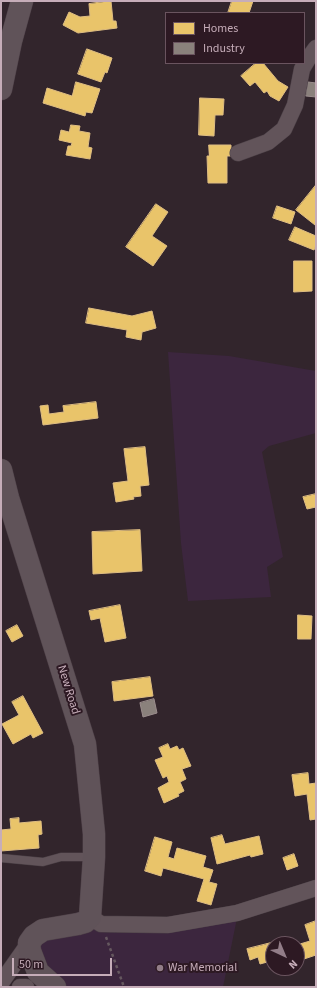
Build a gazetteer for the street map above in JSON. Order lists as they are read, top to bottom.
{
  "streets": {
    "street": ["New Road"]
  },
  "places": ["War Memorial"],
  "legend": ["Homes", "Industry"],
  "scale_bar": "50 m",
  "north": "bottom right"
}
